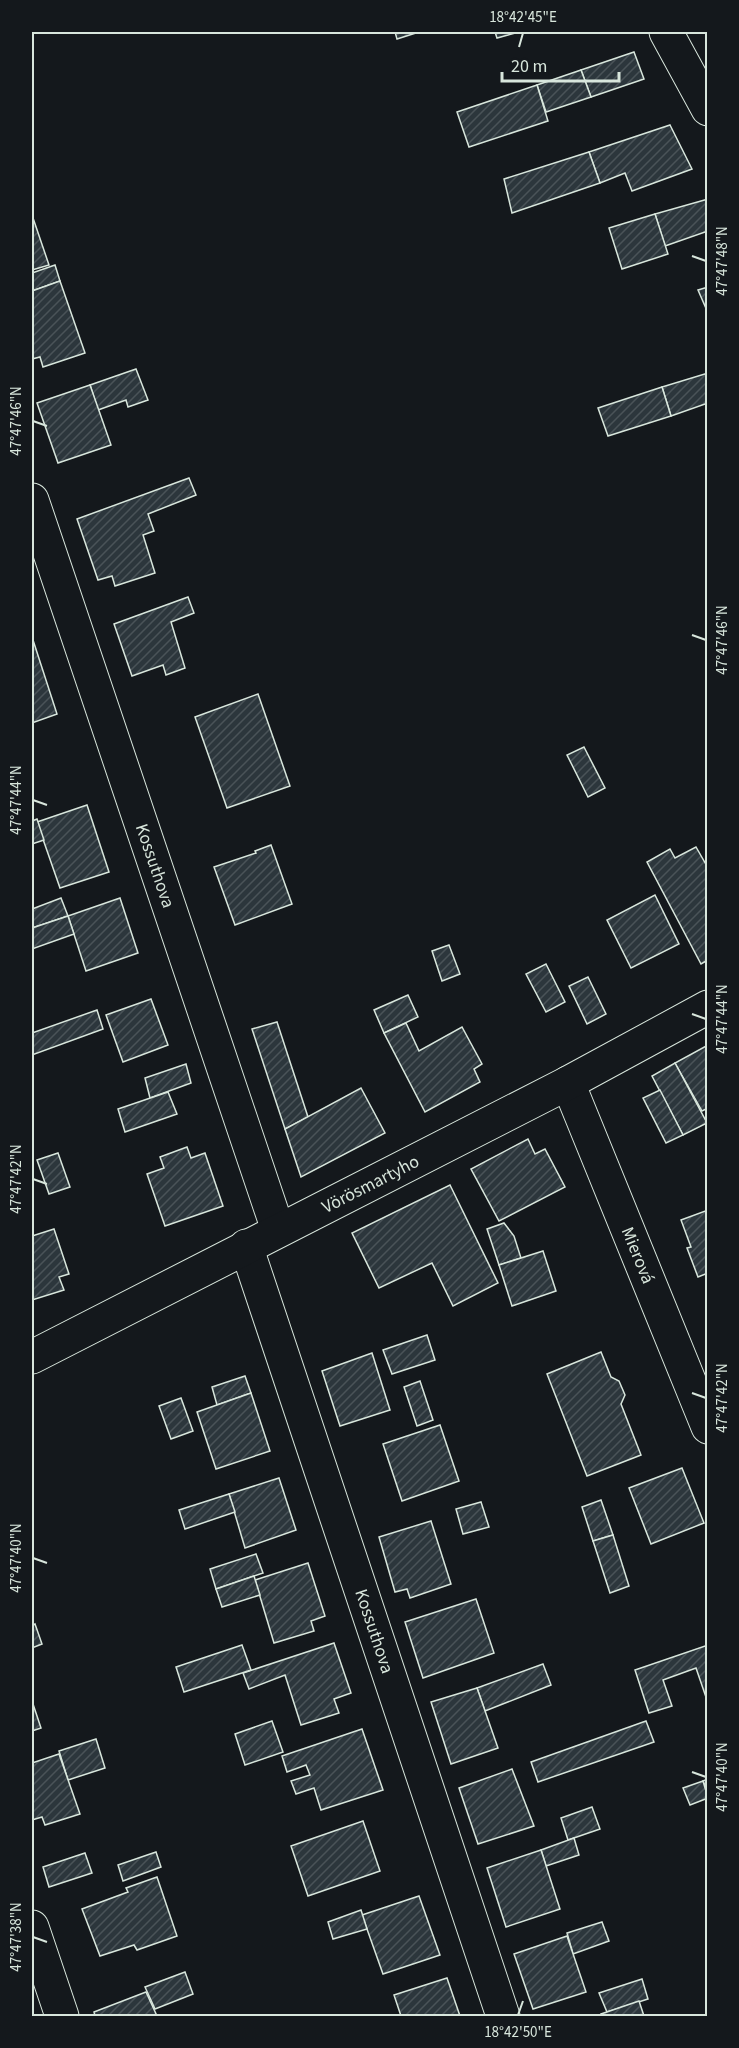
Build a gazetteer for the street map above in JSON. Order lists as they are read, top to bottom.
{
  "streets": {
    "street": ["Kossuthova", "Vörösmartyho", "Mierová"]
  },
  "crossings": [
    ["Kossuthova", "Vörösmartyho"],
    ["Vörösmartyho", "Mierová"]
  ],
  "scale_bar": "20 m",
  "coordinates": [
    "18°42'45\"E",
    "47°47'48\"N",
    "47°47'46\"N",
    "47°47'44\"N",
    "47°47'42\"N",
    "47°47'40\"N",
    "47°47'38\"N",
    "18°42'50\"E"
  ]
}
